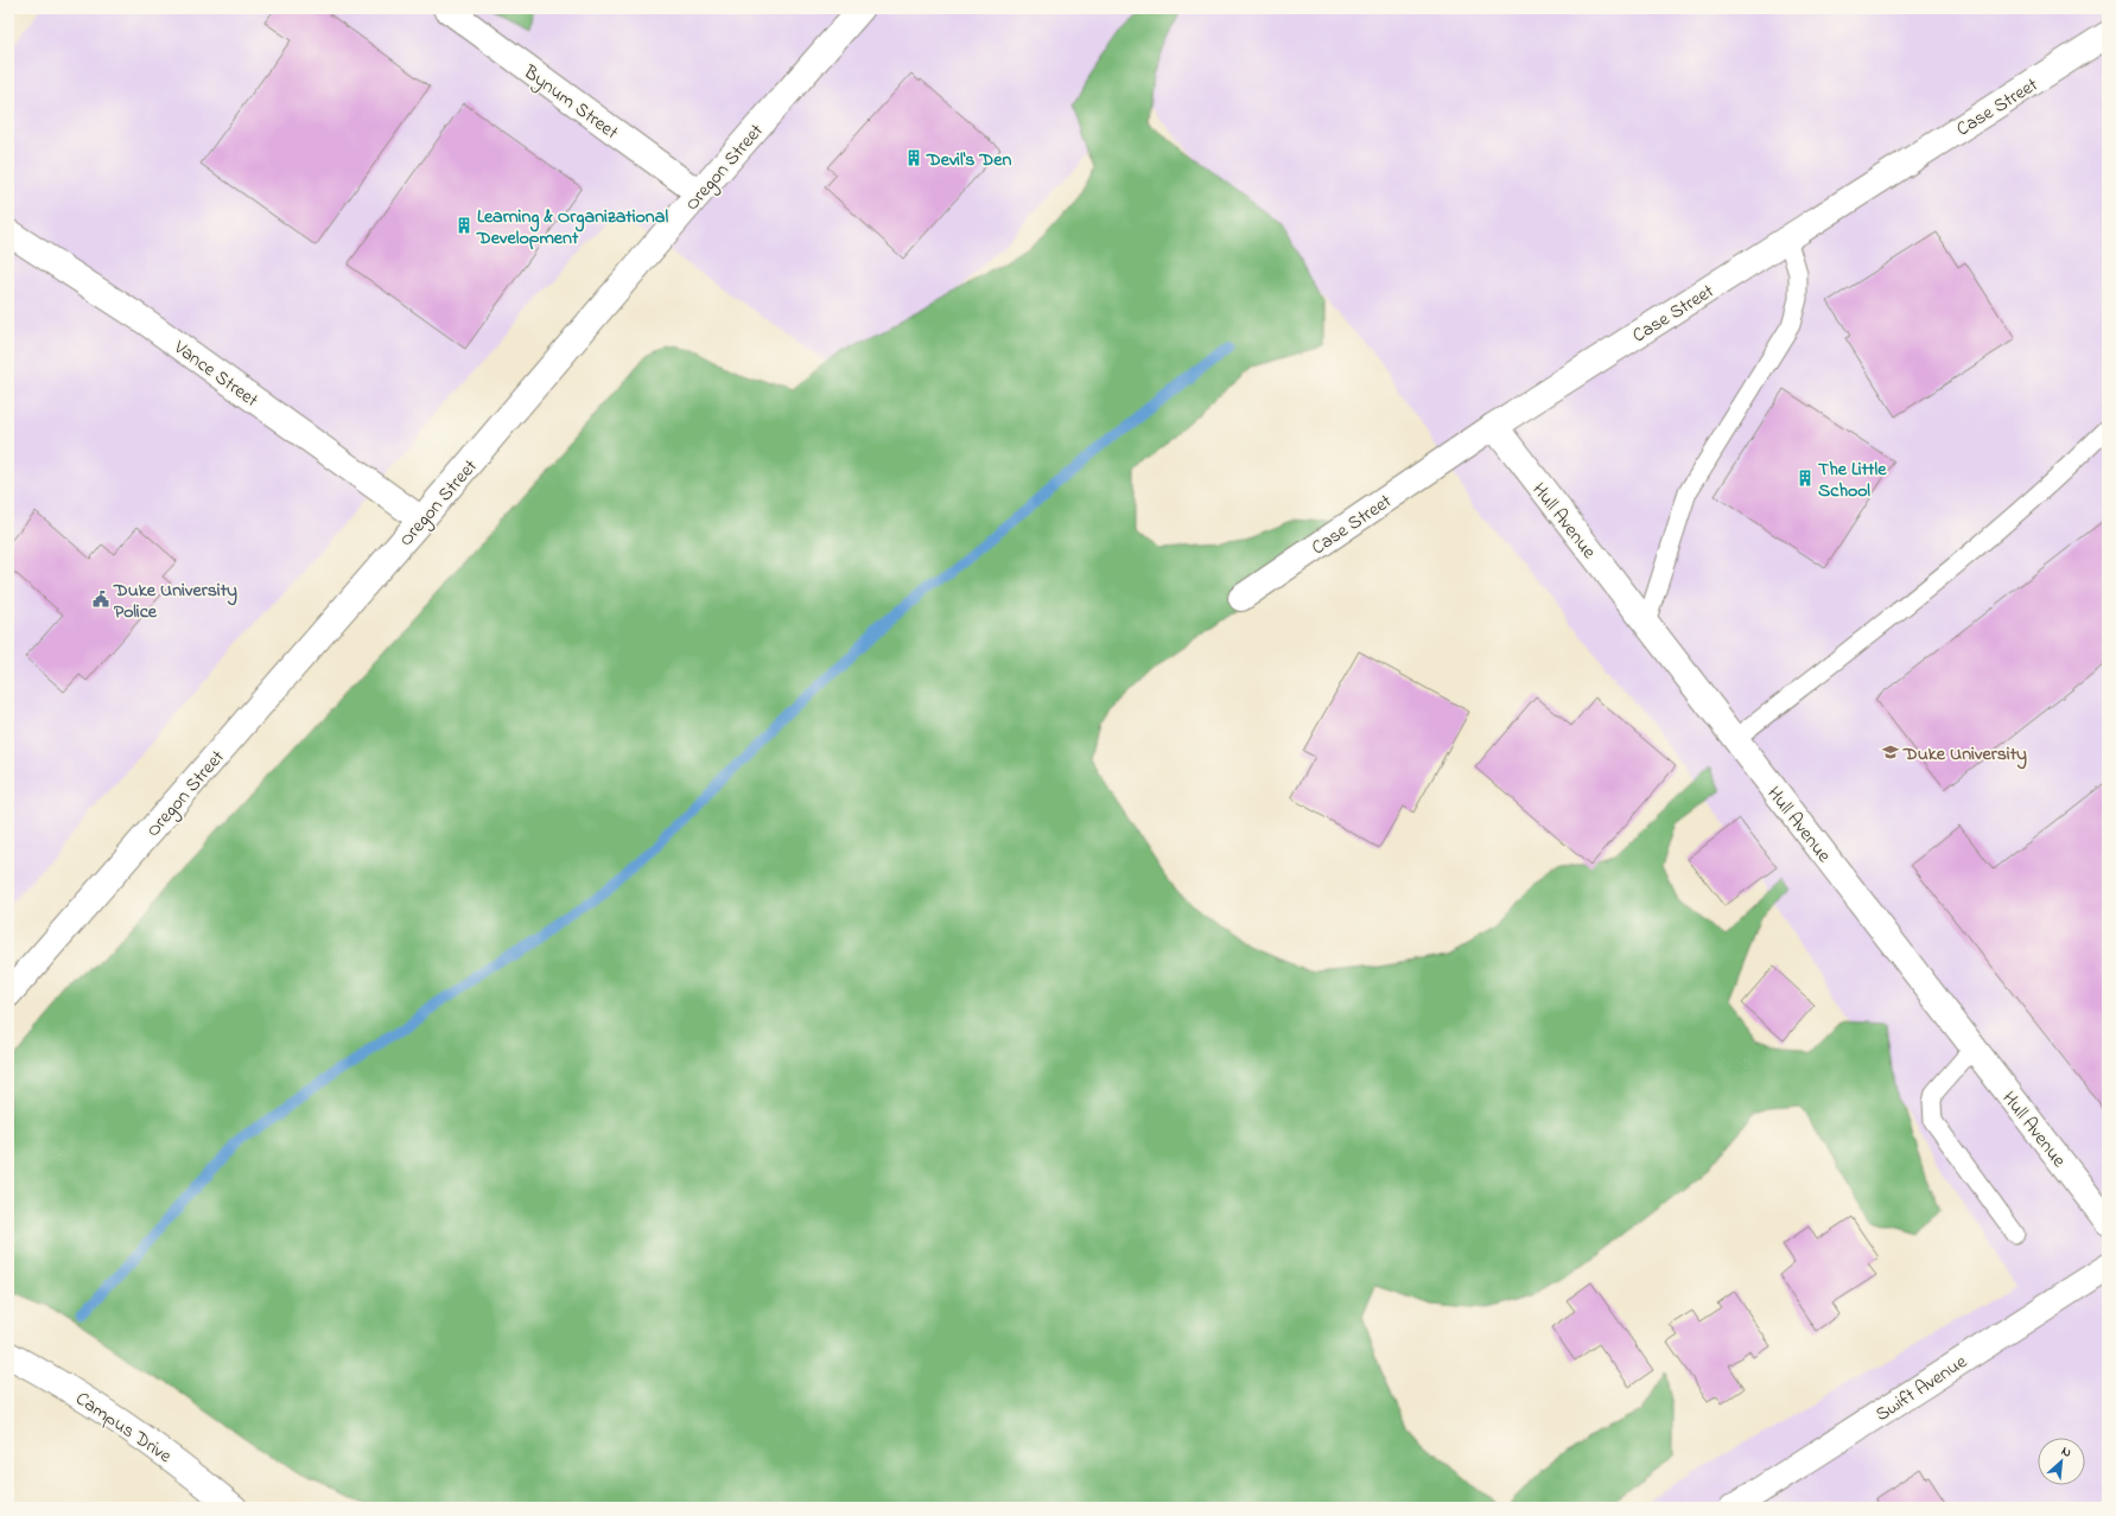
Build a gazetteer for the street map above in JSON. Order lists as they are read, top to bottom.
{
  "streets": {
    "street": [
      "Bynum Street",
      "Case Street",
      "Oregon Street",
      "Vance Street",
      "Hull Avenue",
      "Swift Avenue",
      "Campus Drive"
    ]
  },
  "crossings": [
    ["Bynum Street", "Oregon Street"],
    ["Case Street", "Hull Avenue"],
    ["Oregon Street", "Vance Street"]
  ],
  "places": {
    "building": ["Devil's Den", "Learning & Organizational Development", "The Little School"],
    "public building": ["Duke University Police"],
    "school or university": ["Duke University"]
  },
  "north": "top right"
}
